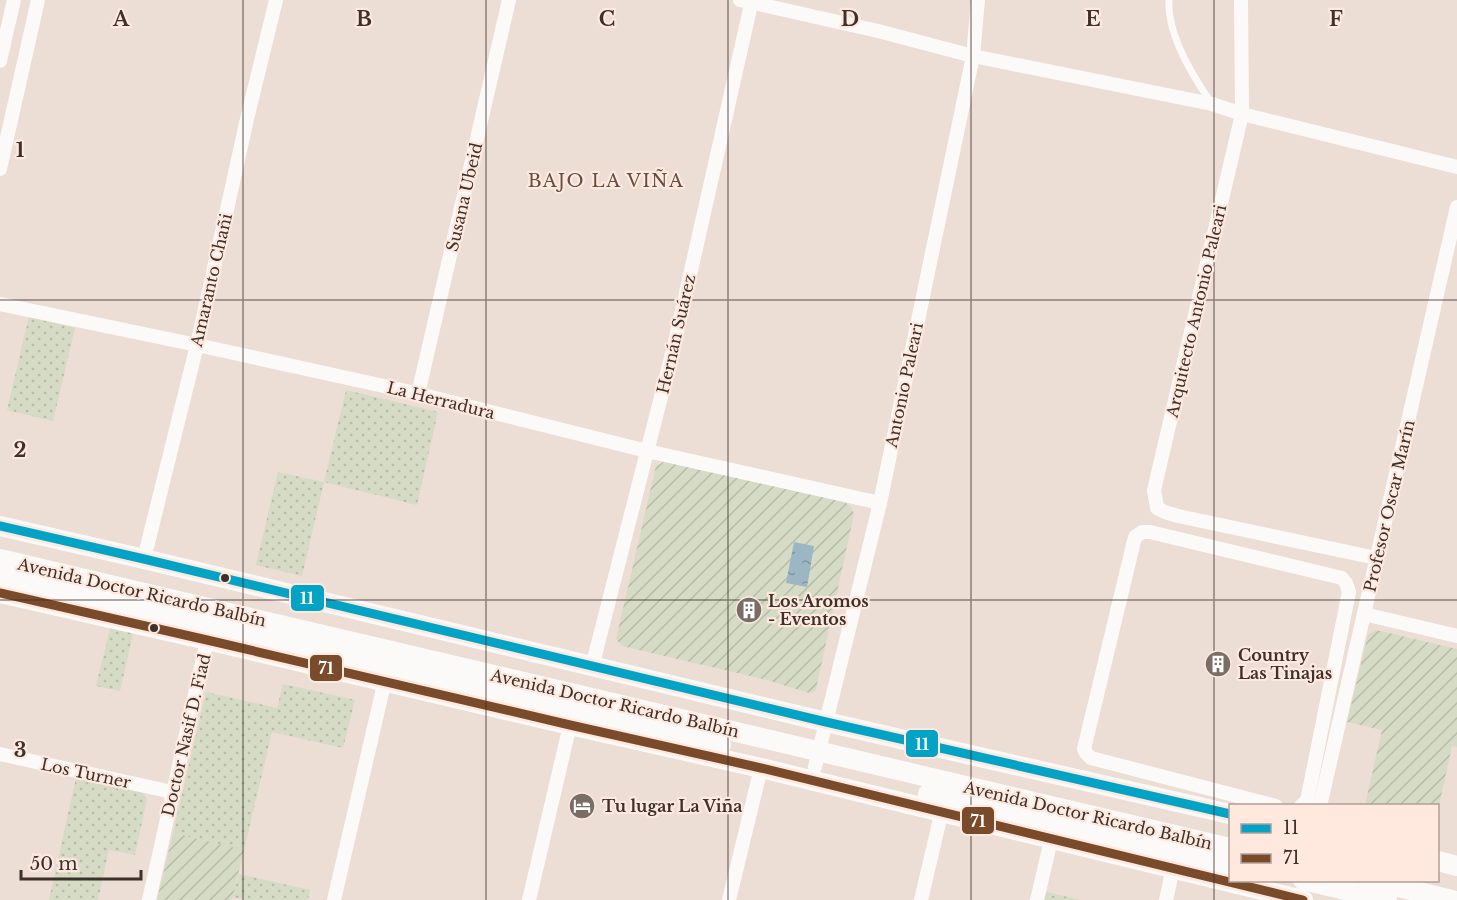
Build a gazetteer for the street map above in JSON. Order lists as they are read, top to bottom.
{
  "streets": {
    "street": [
      "Susana Ubeid",
      "Amaranto Chañi",
      "Arquitecto Antonio Paleari",
      "Hernán Suárez",
      "Antonio Paleari",
      "La Herradura",
      "Profesor Oscar Marín",
      "Avenida Doctor Ricardo Balbín",
      "Doctor Nasif D. Fiad",
      "Los Turner"
    ]
  },
  "crossings": [
    ["Susana Ubeid", "La Herradura"],
    ["Amaranto Chañi", "La Herradura"],
    ["Arquitecto Antonio Paleari", "Profesor Oscar Marín"],
    ["Hernán Suárez", "La Herradura"],
    ["Antonio Paleari", "La Herradura"],
    ["Antonio Paleari", "Avenida Doctor Ricardo Balbín"],
    ["Doctor Nasif D. Fiad", "Los Turner"]
  ],
  "districts": ["BAJO LA VIÑA"],
  "places": {
    "building": ["Los Aromos - Eventos", "Country Las Tinajas"],
    "hotel": ["Tu lugar La Viña"]
  },
  "lines": ["transit line 11", "transit line 71"],
  "legend": ["11", "71"],
  "scale_bar": "50 m",
  "grid": {
    "columns": [
      "A",
      "B",
      "C",
      "D",
      "E",
      "F"
    ],
    "rows": ["1", "2", "3"]
  }
}
